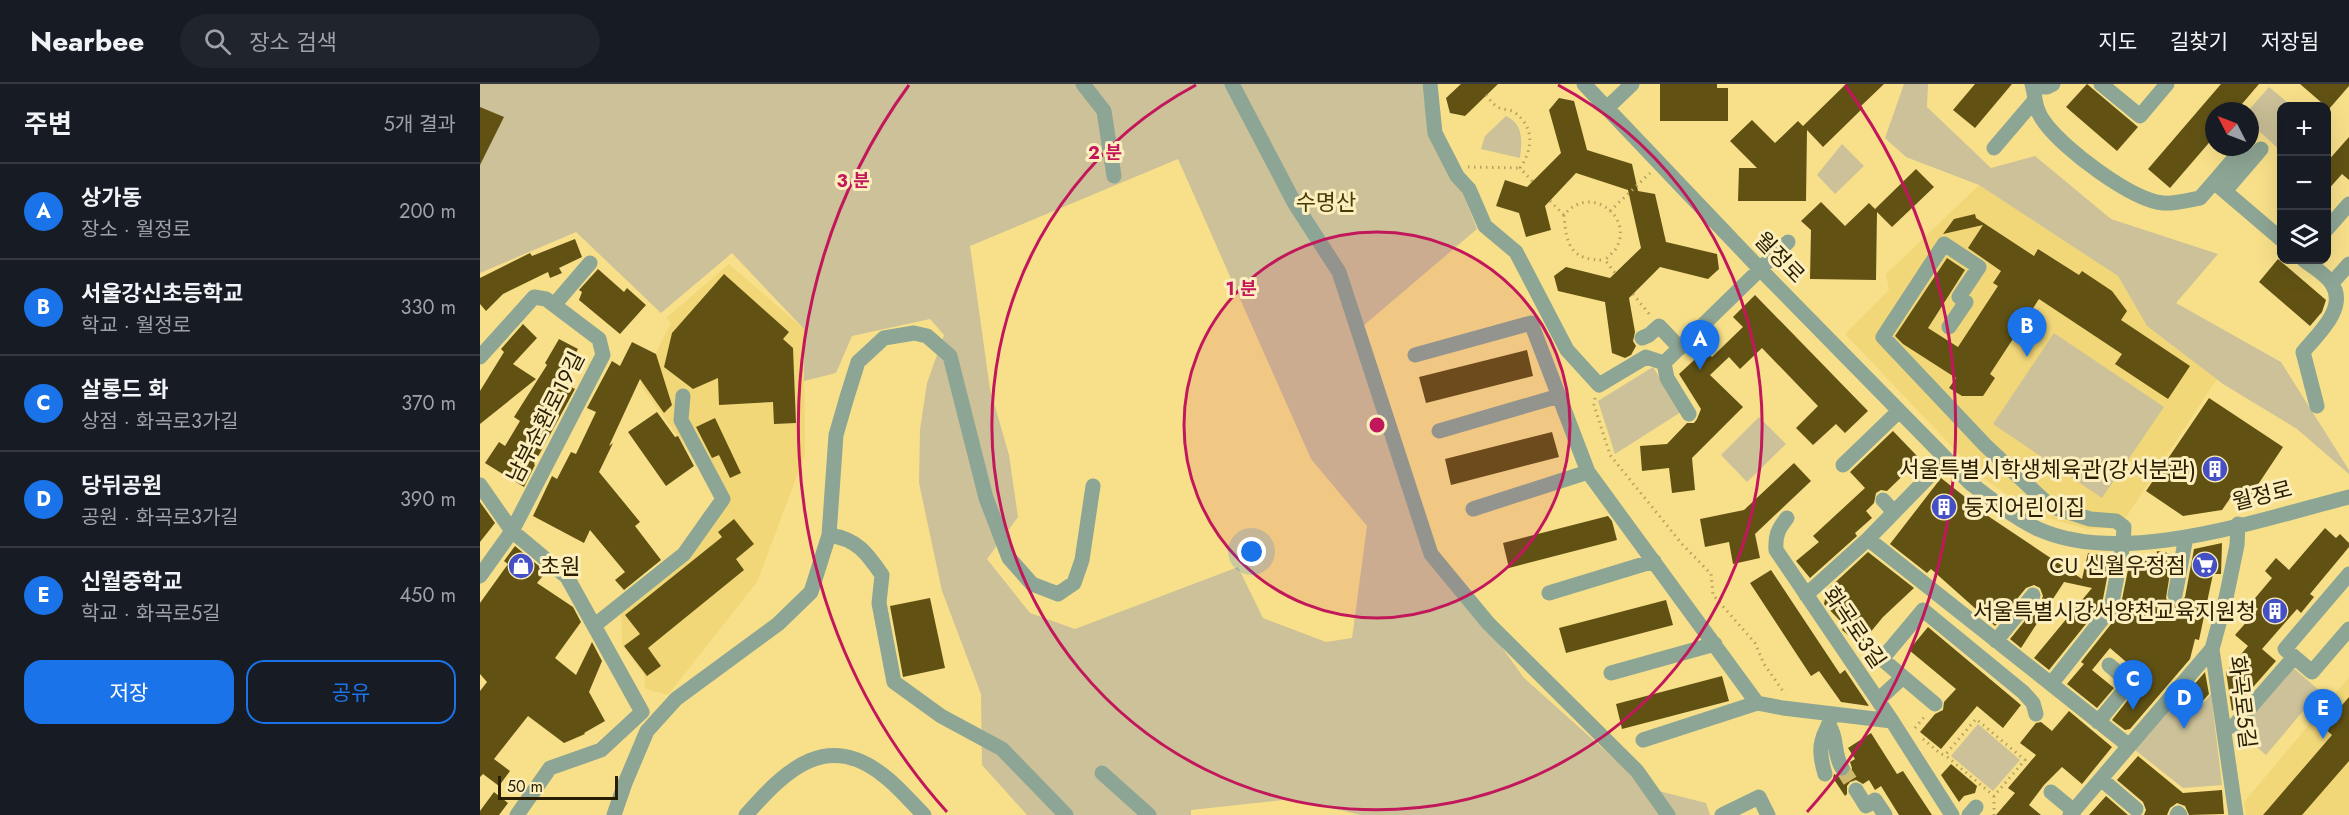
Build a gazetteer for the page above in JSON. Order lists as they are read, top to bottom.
{
  "streets": {
    "street": [
      "월정로",
      "남부순환로19길",
      "화곡로3길",
      "화곡로5길"
    ]
  },
  "crossings": [
    ["월정로", "화곡로5길"]
  ],
  "parks": ["수명산"],
  "places": {
    "building": ["서울특별시학생체육관(강서분관)", "둥지어린이집", "서울특별시강서양천교육지원청"],
    "supermarket": ["CU 신월우정점"],
    "shop": ["초원"]
  },
  "scale_bar": "50 m",
  "north": "top left",
  "page": {
    "header": "Nearbee",
    "search": "장소 검색",
    "nav": ["지도", "길찾기", "저장됨"],
    "heading": ["주변", "5개 결과"],
    "map_buttons": ["+", "−"],
    "list": [
      {
        "mark": "A",
        "name": "상가동",
        "note": "장소 · 월정로",
        "value": "200 m"
      },
      {
        "mark": "B",
        "name": "서울강신초등학교",
        "note": "학교 · 월정로",
        "value": "330 m"
      },
      {
        "mark": "C",
        "name": "살롱드 화",
        "note": "상점 · 화곡로3가길",
        "value": "370 m"
      },
      {
        "mark": "D",
        "name": "당뒤공원",
        "note": "공원 · 화곡로3가길",
        "value": "390 m"
      },
      {
        "mark": "E",
        "name": "신월중학교",
        "note": "학교 · 화곡로5길",
        "value": "450 m"
      }
    ],
    "pins": [
      "B",
      "A",
      "C",
      "D",
      "E"
    ],
    "buttons": ["저장", "공유"],
    "scale": "50 m"
  },
  "rings": ["2 분", "3 분", "1 분"]
}
